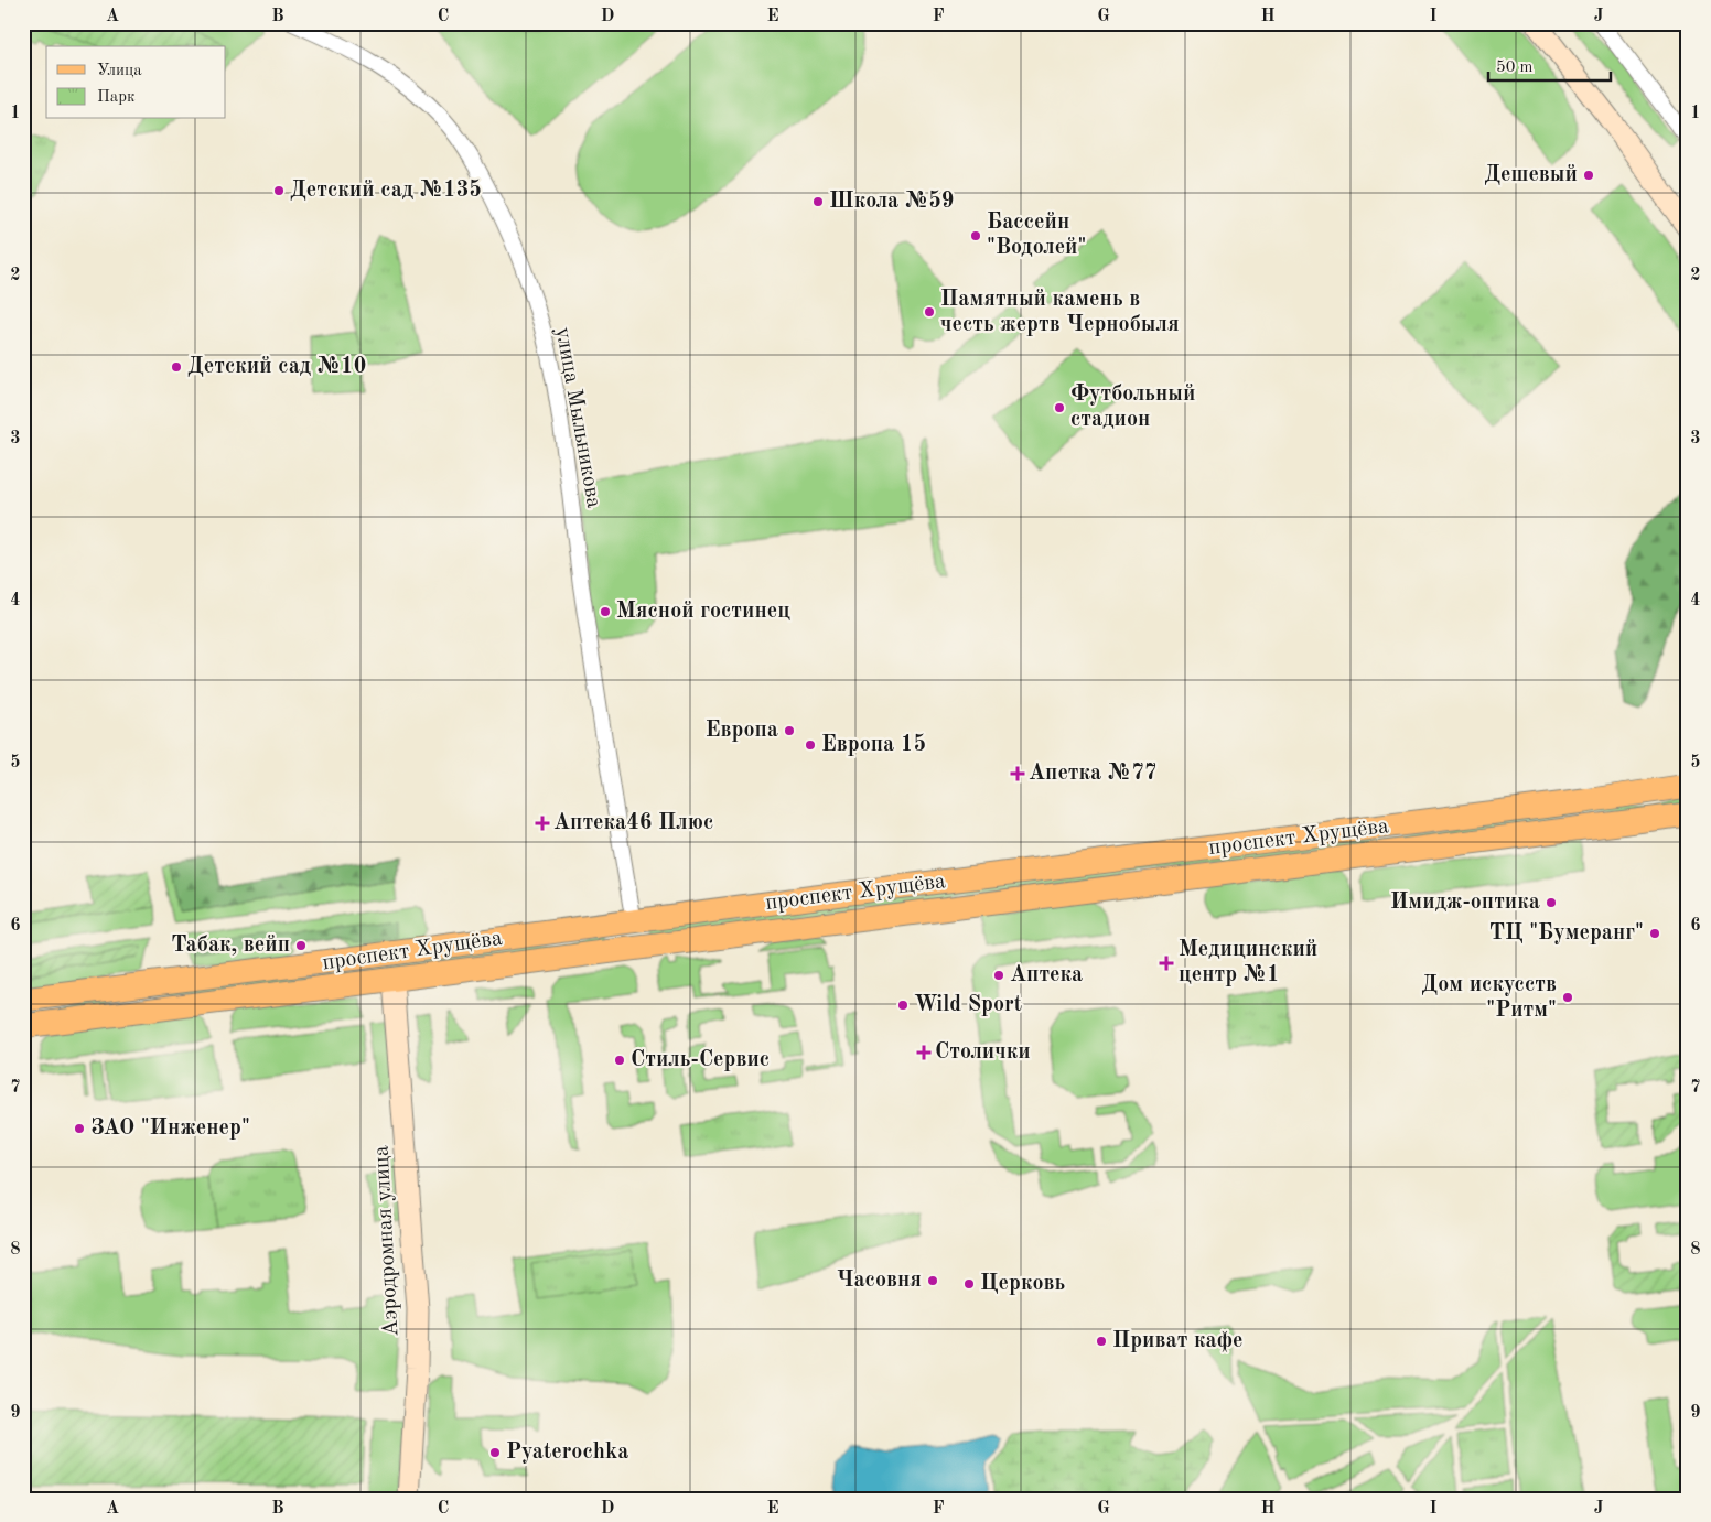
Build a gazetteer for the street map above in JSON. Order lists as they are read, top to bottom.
{
  "streets": {
    "main road": ["проспект Хрущёва"],
    "street": ["улица Мыльникова", "Аэродромная улица"]
  },
  "crossings": [
    ["улица Мыльникова", "проспект Хрущёва"],
    ["проспект Хрущёва", "Аэродромная улица"]
  ],
  "places": {
    "other": [
      "Дешевый",
      "Детский сад №135",
      "Школа №59",
      "Бассейн \"Водолей\"",
      "Памятный камень в честь жертв Чернобыля",
      "Детский сад №10",
      "Футбольный стадион",
      "Мясной гостинец",
      "Европа",
      "Европа 15",
      "Имидж-оптика",
      "ТЦ \"Бумеранг\"",
      "Табак, вейп",
      "Аптека",
      "Дом искусств \"Ритм\"",
      "Wild Sport",
      "Стиль-Сервис",
      "ЗАО \"Инженер\"",
      "Часовня",
      "Церковь",
      "Приват кафе",
      "Pyaterochka"
    ],
    "health": [
      "Апетка №77",
      "Аптека46 Плюс",
      "Медицинский центр №1",
      "Столички"
    ]
  },
  "legend": ["Улица", "Парк"],
  "scale_bar": "50 m",
  "grid": {
    "columns": [
      "A",
      "B",
      "C",
      "D",
      "E",
      "F",
      "G",
      "H",
      "I",
      "J"
    ],
    "rows": [
      "1",
      "2",
      "3",
      "4",
      "5",
      "6",
      "7",
      "8",
      "9"
    ]
  }
}
